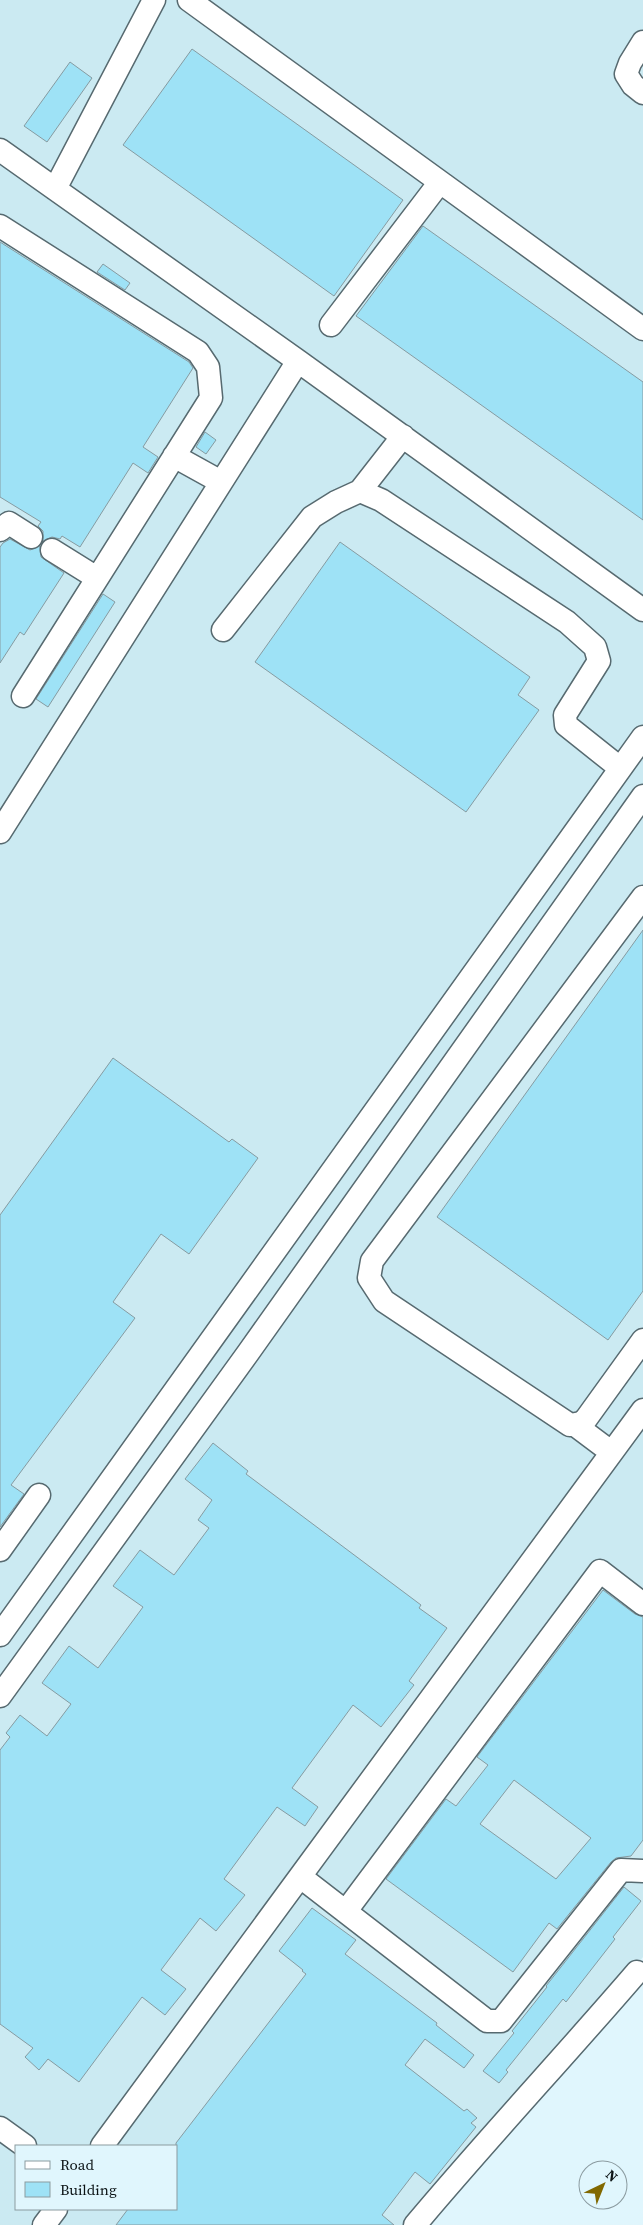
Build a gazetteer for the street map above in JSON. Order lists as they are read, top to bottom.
{
  "legend": ["Road", "Building"],
  "north": "top right"
}
